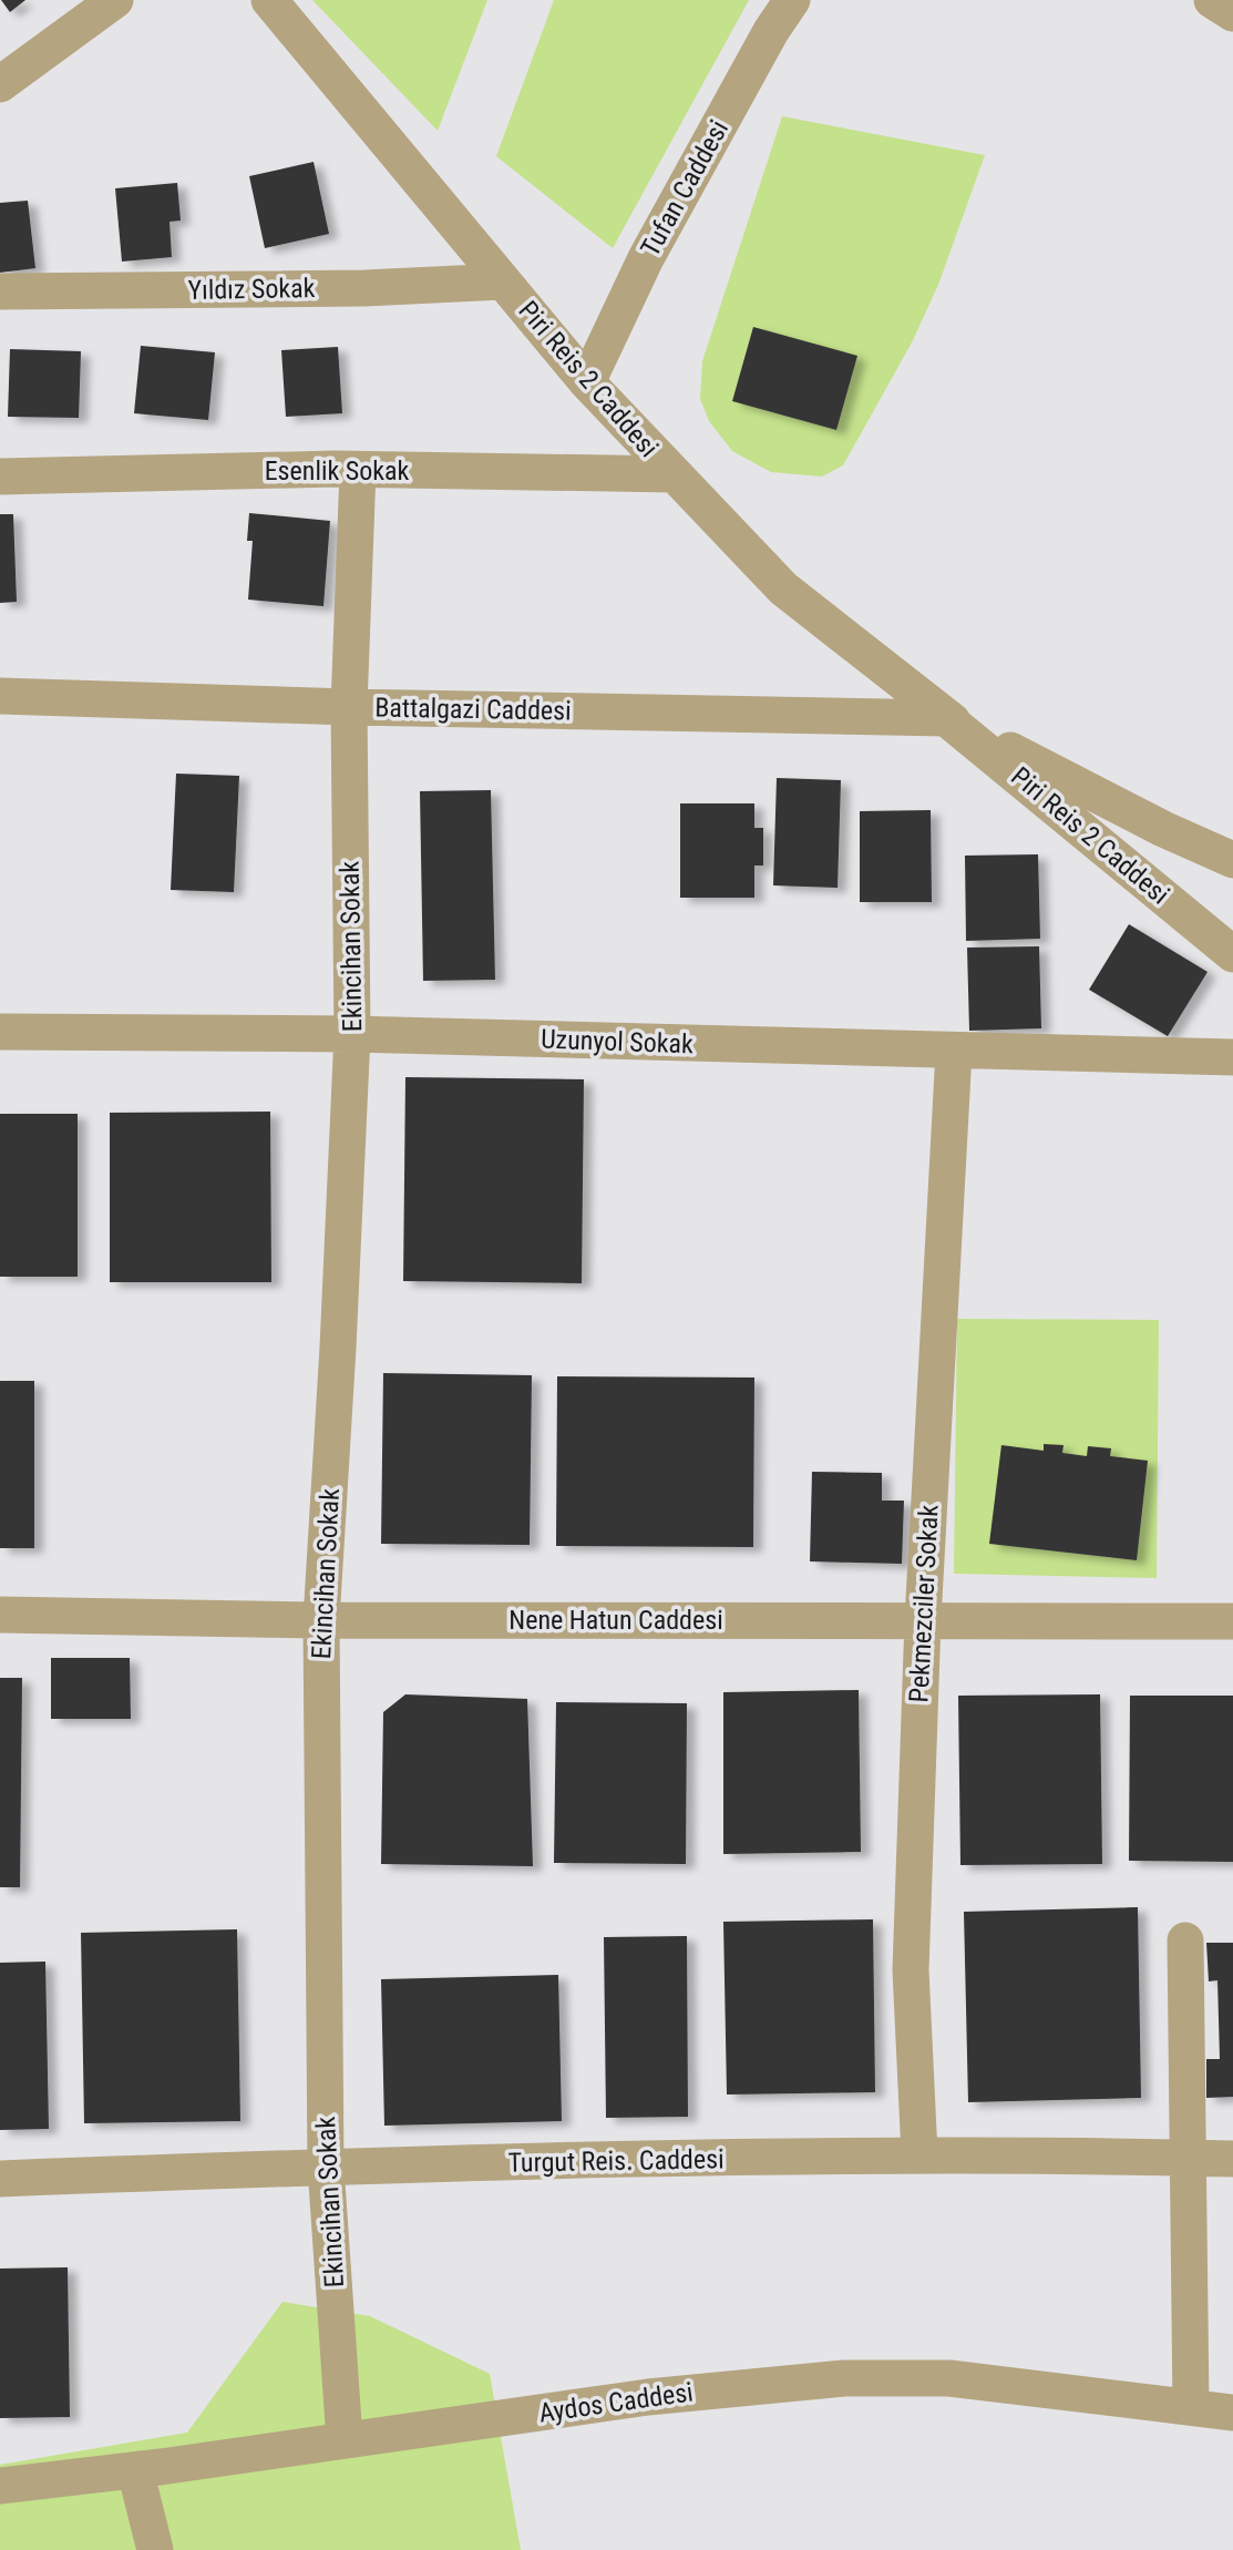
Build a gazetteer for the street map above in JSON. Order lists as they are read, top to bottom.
{
  "streets": {
    "street": [
      "Tufan Caddesi",
      "Yıldız Sokak",
      "Piri Reis 2 Caddesi",
      "Esenlik Sokak",
      "Battalgazi Caddesi",
      "Ekincihan Sokak",
      "Uzunyol Sokak",
      "Pekmezciler Sokak",
      "Nene Hatun Caddesi",
      "Turgut Reis. Caddesi",
      "Aydos Caddesi"
    ]
  },
  "crossings": [
    ["Tufan Caddesi", "Piri Reis 2 Caddesi"],
    ["Yıldız Sokak", "Piri Reis 2 Caddesi"],
    ["Piri Reis 2 Caddesi", "Esenlik Sokak"],
    ["Piri Reis 2 Caddesi", "Battalgazi Caddesi"],
    ["Esenlik Sokak", "Ekincihan Sokak"],
    ["Battalgazi Caddesi", "Ekincihan Sokak"],
    ["Ekincihan Sokak", "Uzunyol Sokak"],
    ["Ekincihan Sokak", "Nene Hatun Caddesi"],
    ["Ekincihan Sokak", "Turgut Reis. Caddesi"],
    ["Ekincihan Sokak", "Aydos Caddesi"],
    ["Uzunyol Sokak", "Pekmezciler Sokak"],
    ["Pekmezciler Sokak", "Nene Hatun Caddesi"],
    ["Pekmezciler Sokak", "Turgut Reis. Caddesi"]
  ]
}
